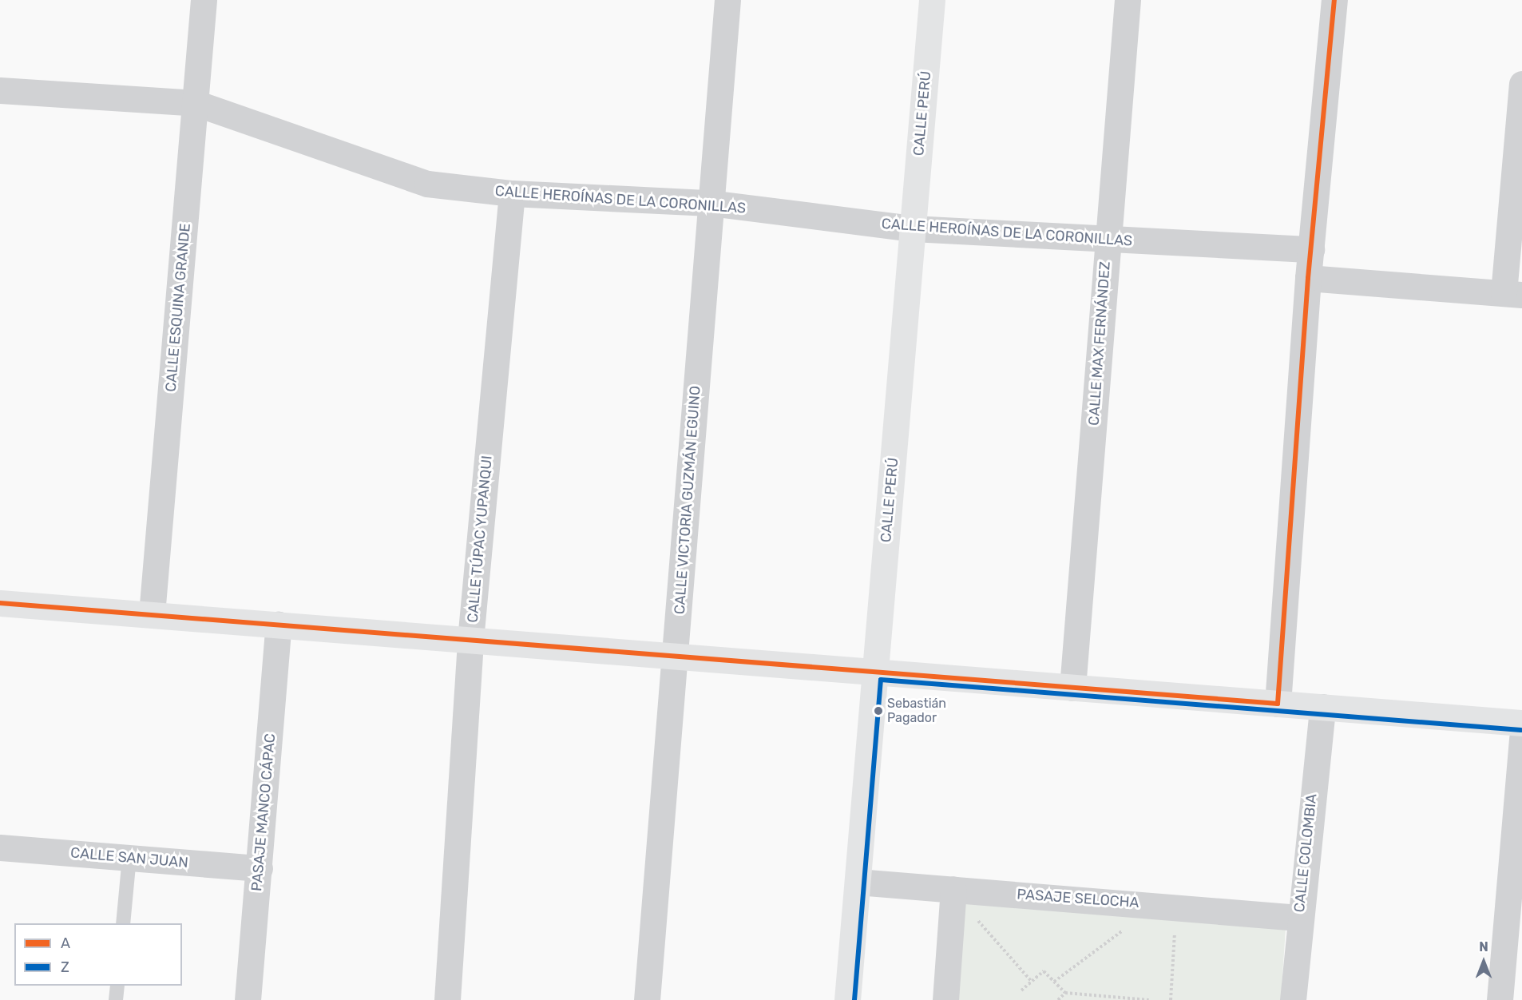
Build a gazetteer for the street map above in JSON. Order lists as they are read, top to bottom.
{
  "streets": {
    "main road": ["CALLE PERÚ"],
    "street": [
      "CALLE HEROÍNAS DE LA CORONILLAS",
      "CALLE ESQUINA GRANDE",
      "CALLE MAX FERNÁNDEZ",
      "CALLE VICTORIA GUZMÁN EGUINO",
      "CALLE TÚPAC YUPANQUI",
      "PASAJE MANCO CÁPAC",
      "CALLE COLOMBIA",
      "CALLE SAN JUAN",
      "PASAJE SELOCHA"
    ]
  },
  "crossings": [
    ["CALLE PERÚ", "CALLE HEROÍNAS DE LA CORONILLAS"],
    ["CALLE PERÚ", "PASAJE SELOCHA"],
    ["CALLE HEROÍNAS DE LA CORONILLAS", "CALLE ESQUINA GRANDE"],
    ["CALLE HEROÍNAS DE LA CORONILLAS", "CALLE MAX FERNÁNDEZ"],
    ["CALLE HEROÍNAS DE LA CORONILLAS", "CALLE VICTORIA GUZMÁN EGUINO"],
    ["CALLE HEROÍNAS DE LA CORONILLAS", "CALLE TÚPAC YUPANQUI"],
    ["PASAJE MANCO CÁPAC", "CALLE SAN JUAN"],
    ["CALLE COLOMBIA", "PASAJE SELOCHA"]
  ],
  "places": ["Sebastián Pagador"],
  "lines": ["transit line A", "transit line Z"],
  "legend": ["A", "Z"],
  "north": "top"
}
